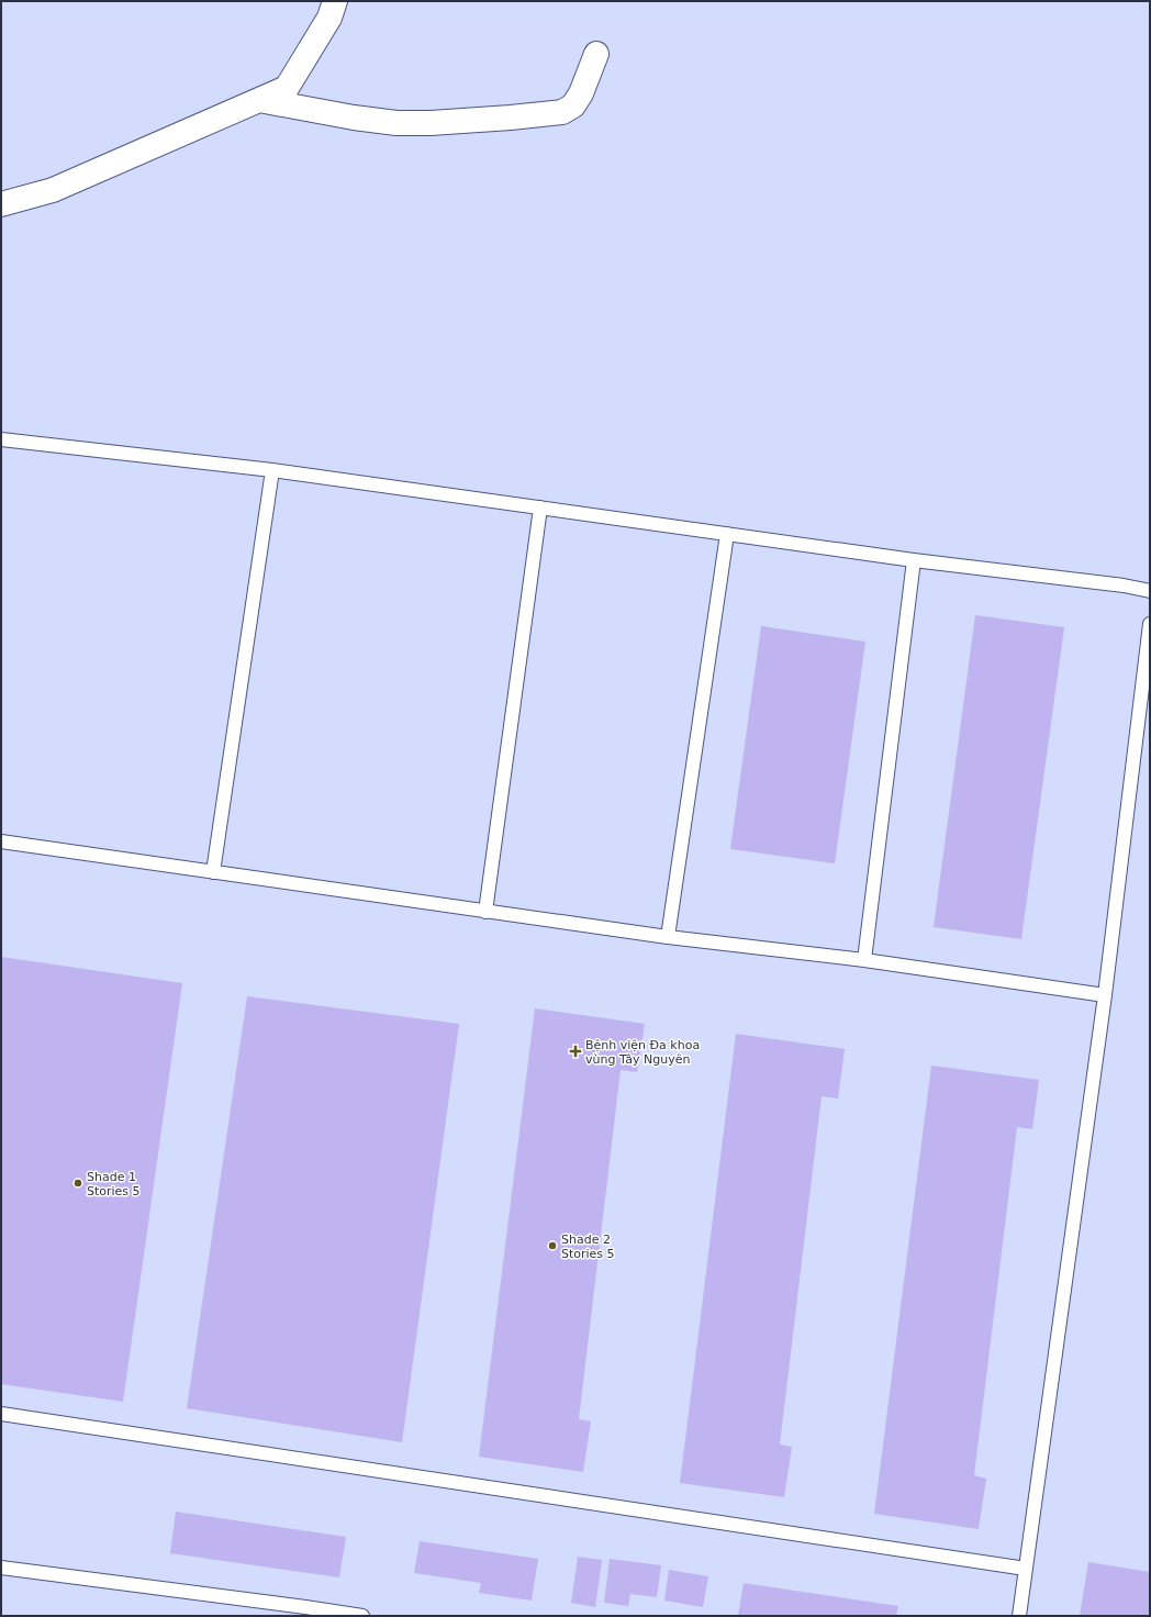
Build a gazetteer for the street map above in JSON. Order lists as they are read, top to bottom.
{
  "places": {
    "health": ["Bệnh viện Đa khoa vùng Tây Nguyên"],
    "other": ["Shade 1 Stories 5", "Shade 2 Stories 5"]
  }
}
